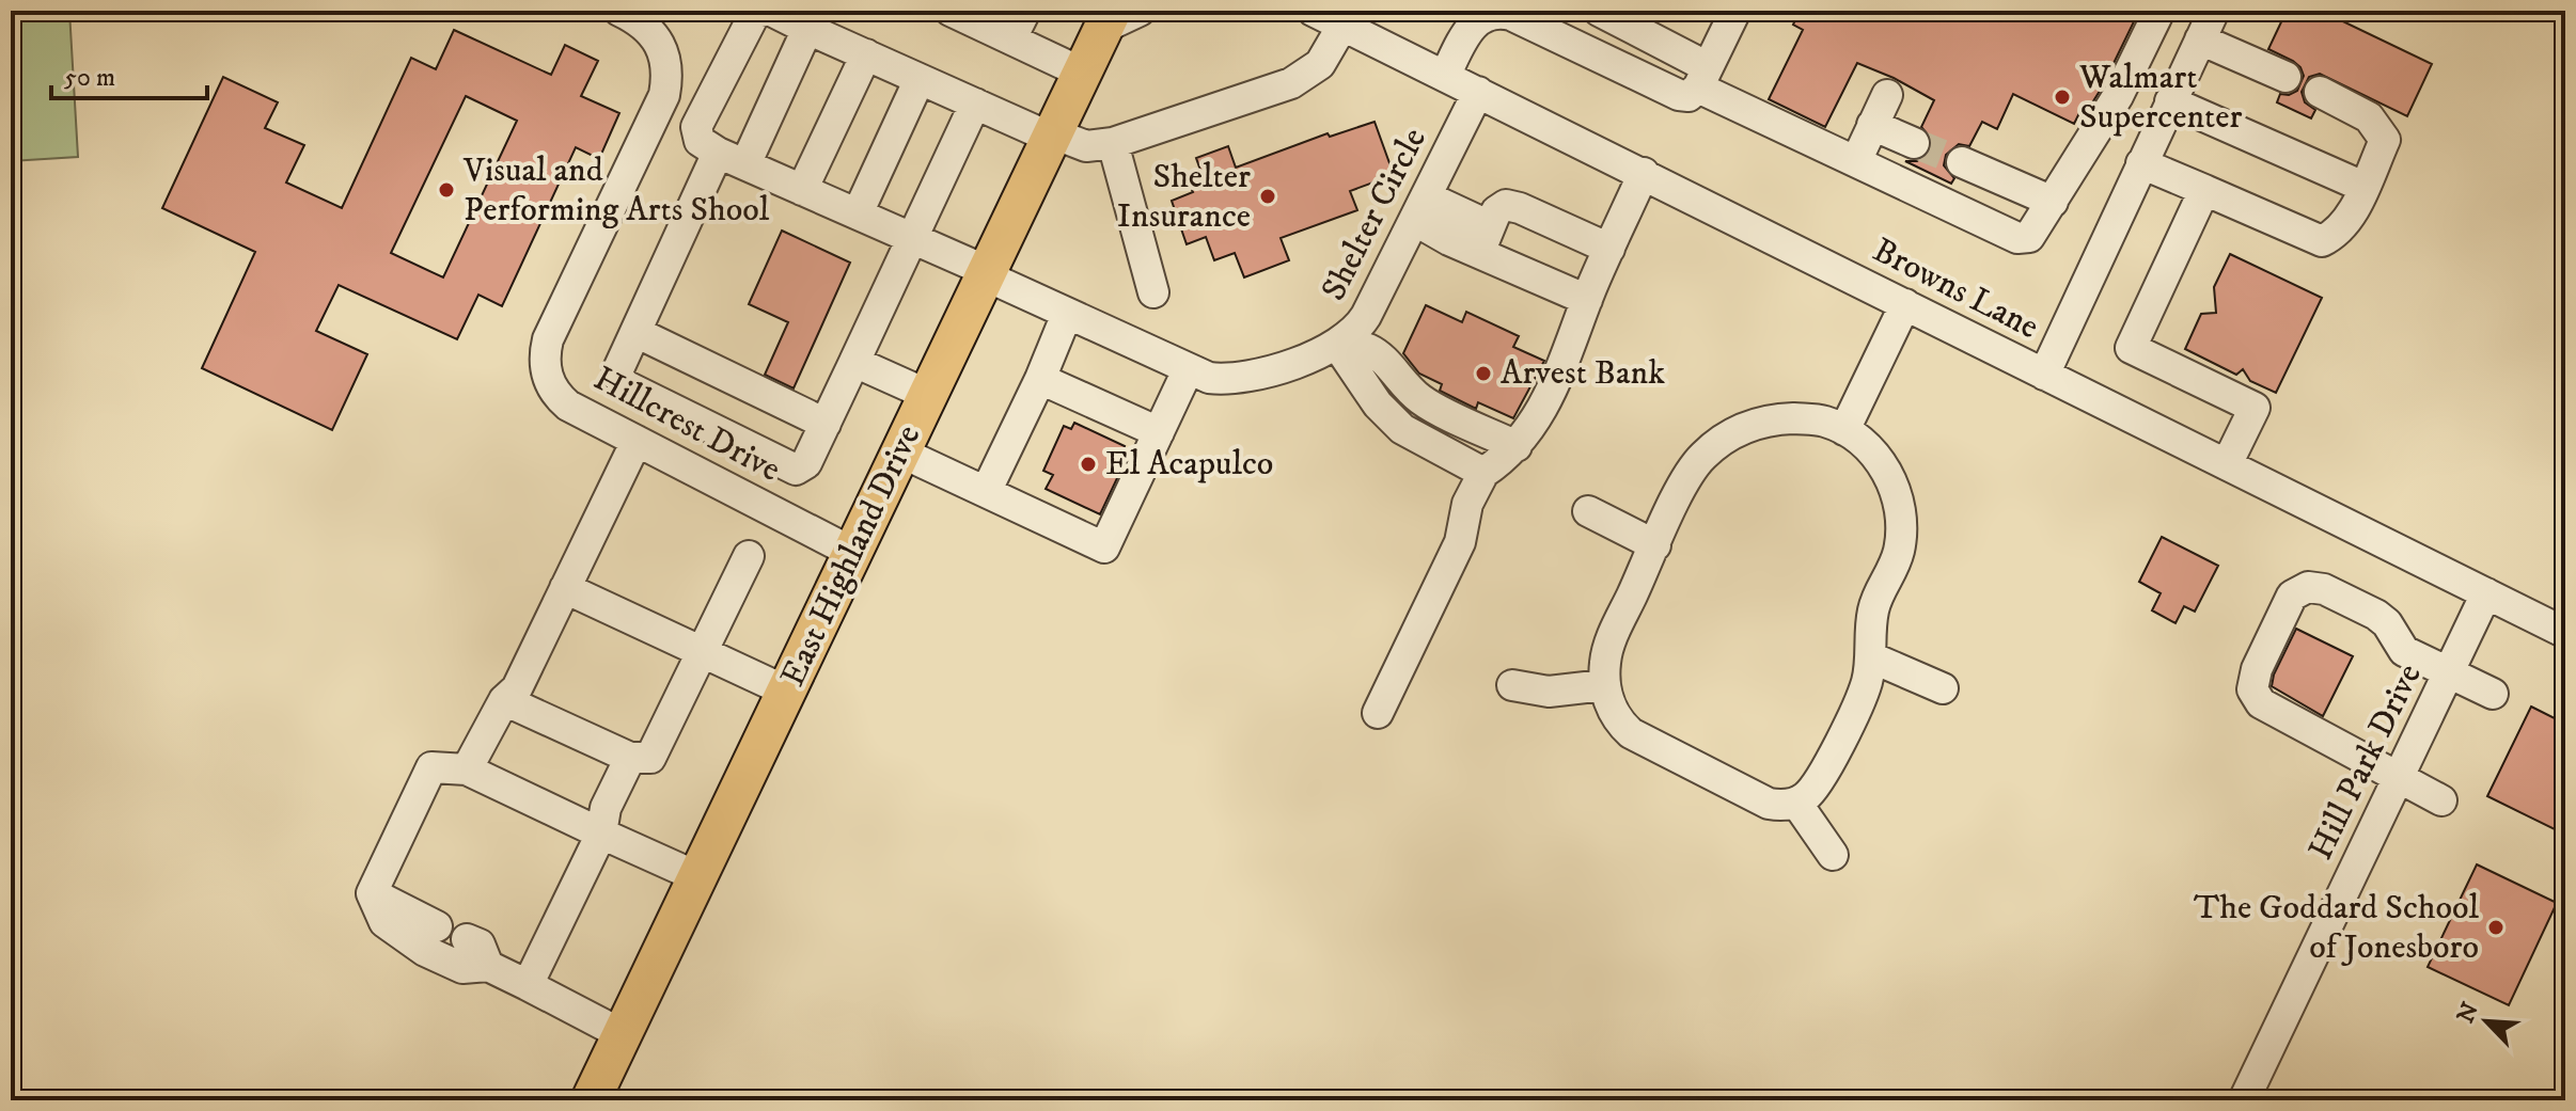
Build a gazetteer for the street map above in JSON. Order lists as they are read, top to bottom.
{
  "streets": {
    "main road": ["East Highland Drive"],
    "street": [
      "Shelter Circle",
      "Browns Lane",
      "Hillcrest Drive",
      "Hill Park Drive"
    ]
  },
  "crossings": [
    ["Shelter Circle", "Browns Lane"],
    ["Shelter Circle", "East Highland Drive"],
    ["Browns Lane", "Hill Park Drive"],
    ["Hillcrest Drive", "East Highland Drive"]
  ],
  "places": [
    "Walmart Supercenter",
    "Visual and Performing Arts Shool",
    "Shelter Insurance",
    "Arvest Bank",
    "El Acapulco",
    "The Goddard School of Jonesboro"
  ],
  "scale_bar": "50 m",
  "north": "top left"
}
